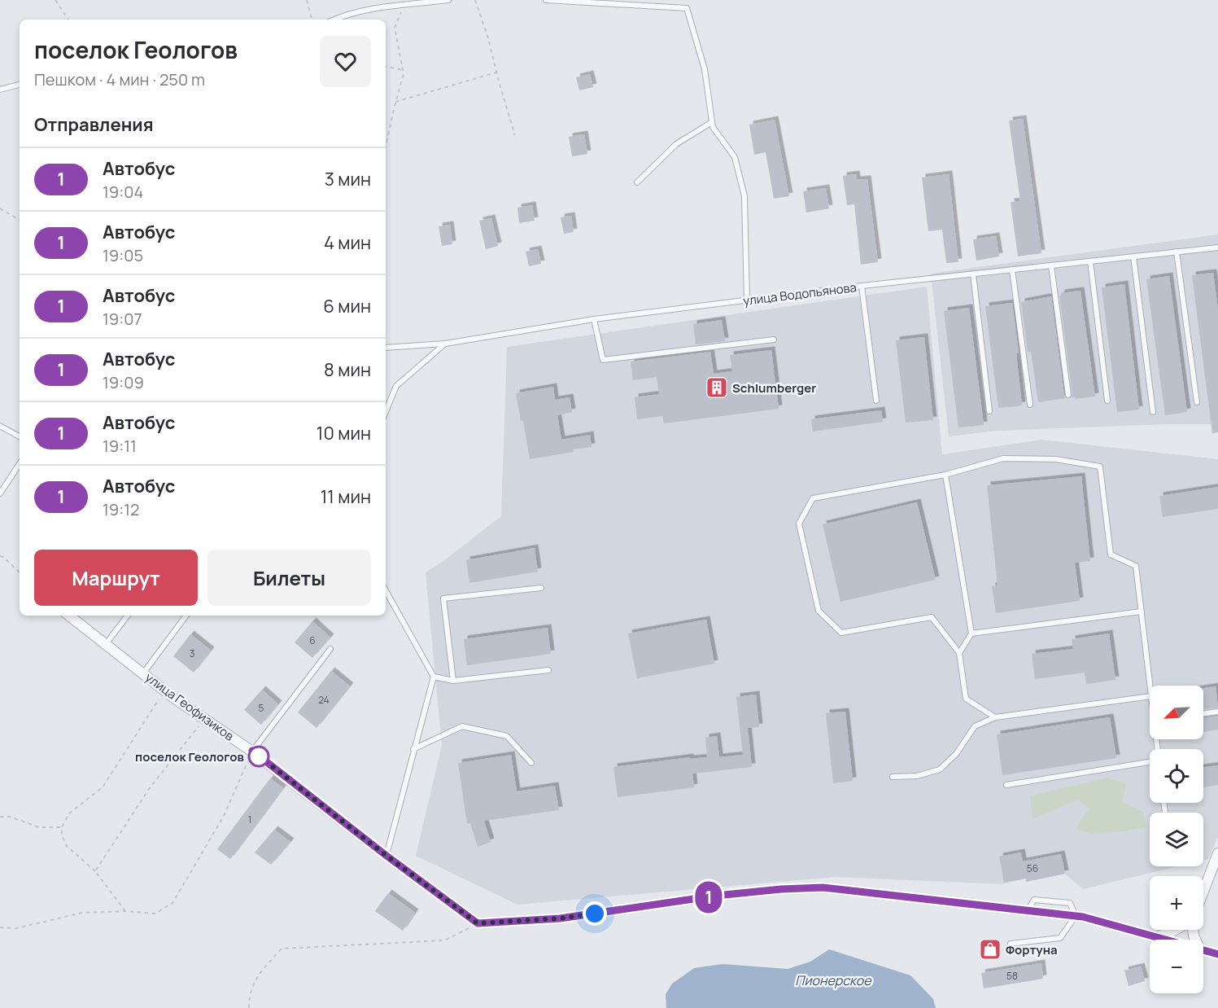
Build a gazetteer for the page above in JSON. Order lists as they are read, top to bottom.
{
  "streets": {
    "street": ["улица Геофизиков"],
    "lane": ["улица Водопьянова"]
  },
  "water": ["Пионерское"],
  "places": {
    "building": ["Schlumberger"],
    "other": ["поселок Геологов"],
    "shop": ["Фортуна"]
  },
  "lines": ["bus line 1"],
  "house_numbers": [
    "6",
    "3",
    "24",
    "5",
    "1",
    "56",
    "58"
  ],
  "north": "bottom left",
  "page": {
    "on_map": "1",
    "heading": [
      ["поселок Геологов", "Пешком · 4 мин · 250 m"],
      "Отправления"
    ],
    "list": [
      {
        "mark": "1",
        "name": "Автобус",
        "note": "19:04",
        "value": "3 мин"
      },
      {
        "mark": "1",
        "name": "Автобус",
        "note": "19:05",
        "value": "4 мин"
      },
      {
        "mark": "1",
        "name": "Автобус",
        "note": "19:07",
        "value": "6 мин"
      },
      {
        "mark": "1",
        "name": "Автобус",
        "note": "19:09",
        "value": "8 мин"
      },
      {
        "mark": "1",
        "name": "Автобус",
        "note": "19:11",
        "value": "10 мин"
      },
      {
        "mark": "1",
        "name": "Автобус",
        "note": "19:12",
        "value": "11 мин"
      }
    ],
    "buttons": ["Маршрут", "Билеты"],
    "map_buttons": ["+", "−"]
  }
}
